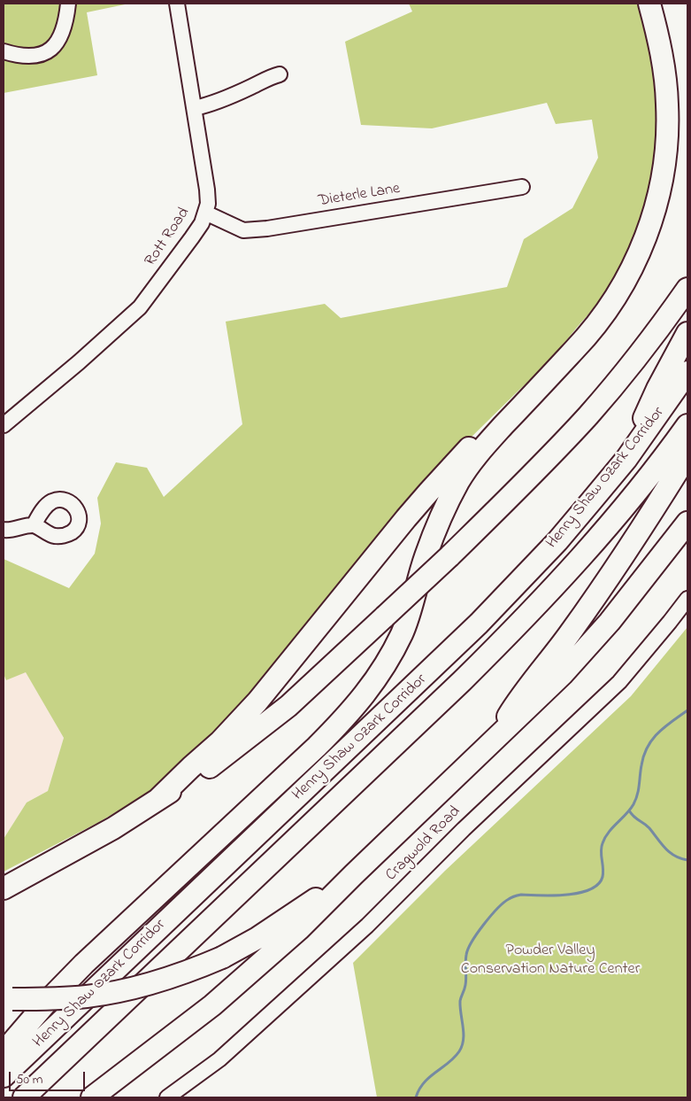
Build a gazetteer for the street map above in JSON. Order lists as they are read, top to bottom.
{
  "streets": {
    "highway": ["Henry Shaw Ozark Corridor"],
    "street": ["Dieterle Lane", "Rott Road", "Cragwold Road"]
  },
  "crossings": [
    ["Dieterle Lane", "Rott Road"]
  ],
  "parks": ["Powder Valley Conservation Nature Center"],
  "scale_bar": "50 m"
}
